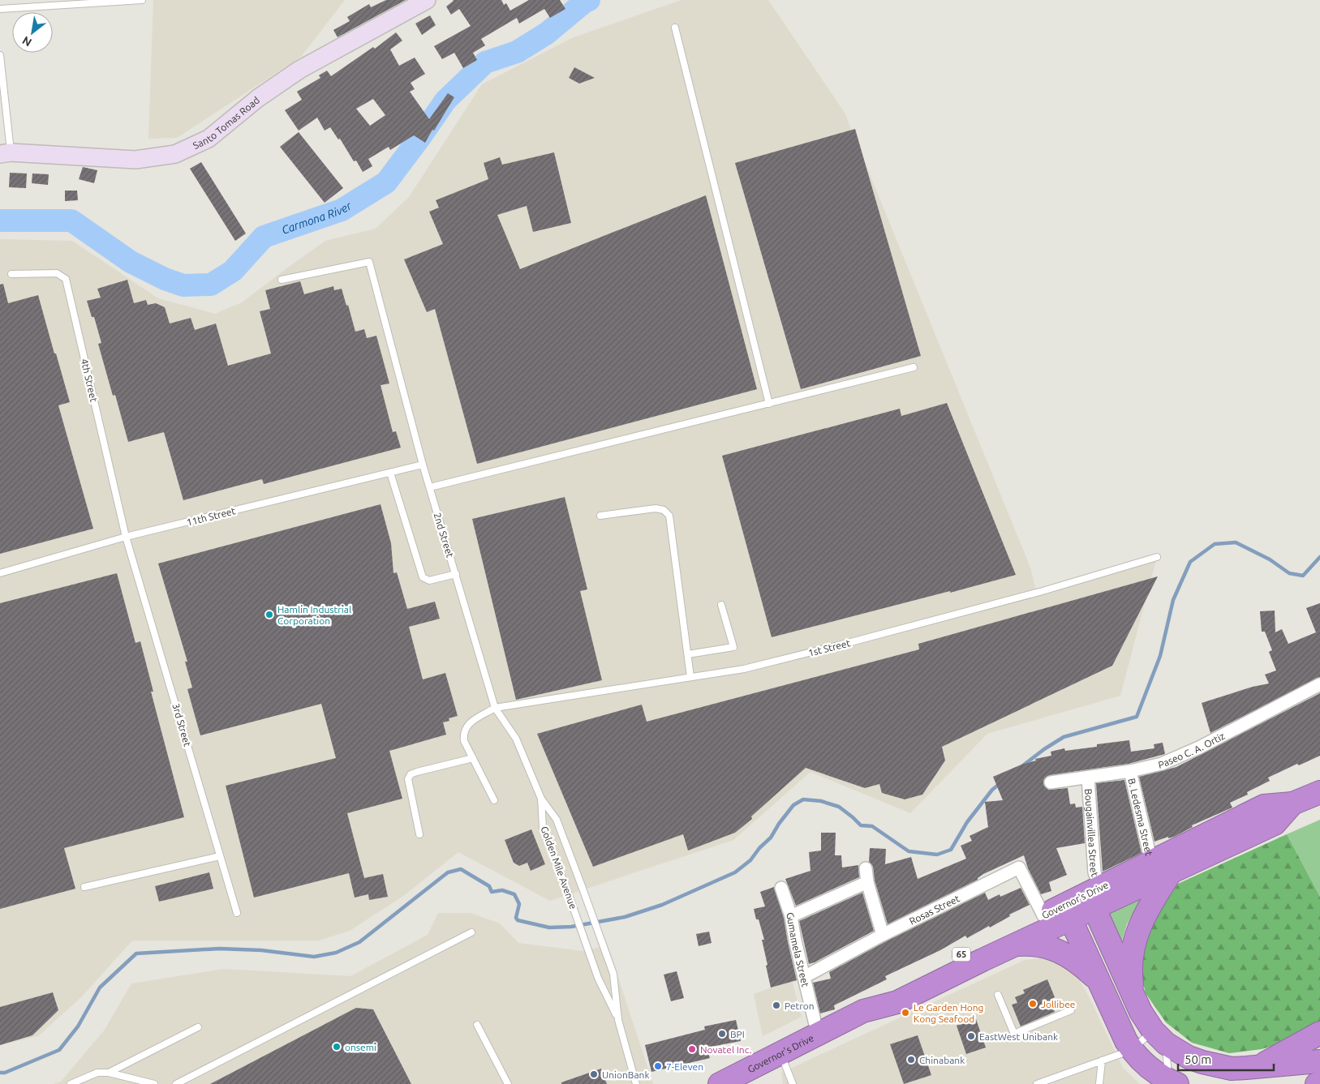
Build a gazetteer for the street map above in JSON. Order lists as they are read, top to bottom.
{
  "streets": {
    "highway": ["Governor's Drive", "65"],
    "street": [
      "Santo Tomas Road",
      "Paseo C. A. Ortiz",
      "B. Ledesma Street",
      "Bougainvillea Street",
      "Rosas Street",
      "Gumamela Street"
    ],
    "lane": [
      "4th Street",
      "11th Street",
      "2nd Street",
      "1st Street",
      "3rd Street",
      "Golden Mile Avenue"
    ]
  },
  "crossings": [
    ["4th Street", "11th Street"],
    ["4th Street", "3rd Street"],
    ["11th Street", "2nd Street"],
    ["11th Street", "3rd Street"],
    ["2nd Street", "1st Street"],
    ["2nd Street", "Golden Mile Avenue"],
    ["Paseo C. A. Ortiz", "B. Ledesma Street"],
    ["Paseo C. A. Ortiz", "Bougainvillea Street"],
    ["B. Ledesma Street", "Governor's Drive"],
    ["Bougainvillea Street", "Governor's Drive"],
    ["Governor's Drive", "Rosas Street"],
    ["Governor's Drive", "Gumamela Street"],
    ["Rosas Street", "Gumamela Street"]
  ],
  "water": ["Carmona River"],
  "places": [
    "Hamlin Industrial Corporation",
    "Jollibee",
    "Petron",
    "Le Garden Hong Kong Seafood",
    "BPI",
    "EastWest Unibank",
    "onsemi",
    "Novatel Inc.",
    "Chinabank",
    "7-Eleven",
    "UnionBank"
  ],
  "scale_bar": "50 m",
  "north": "bottom left"
}
